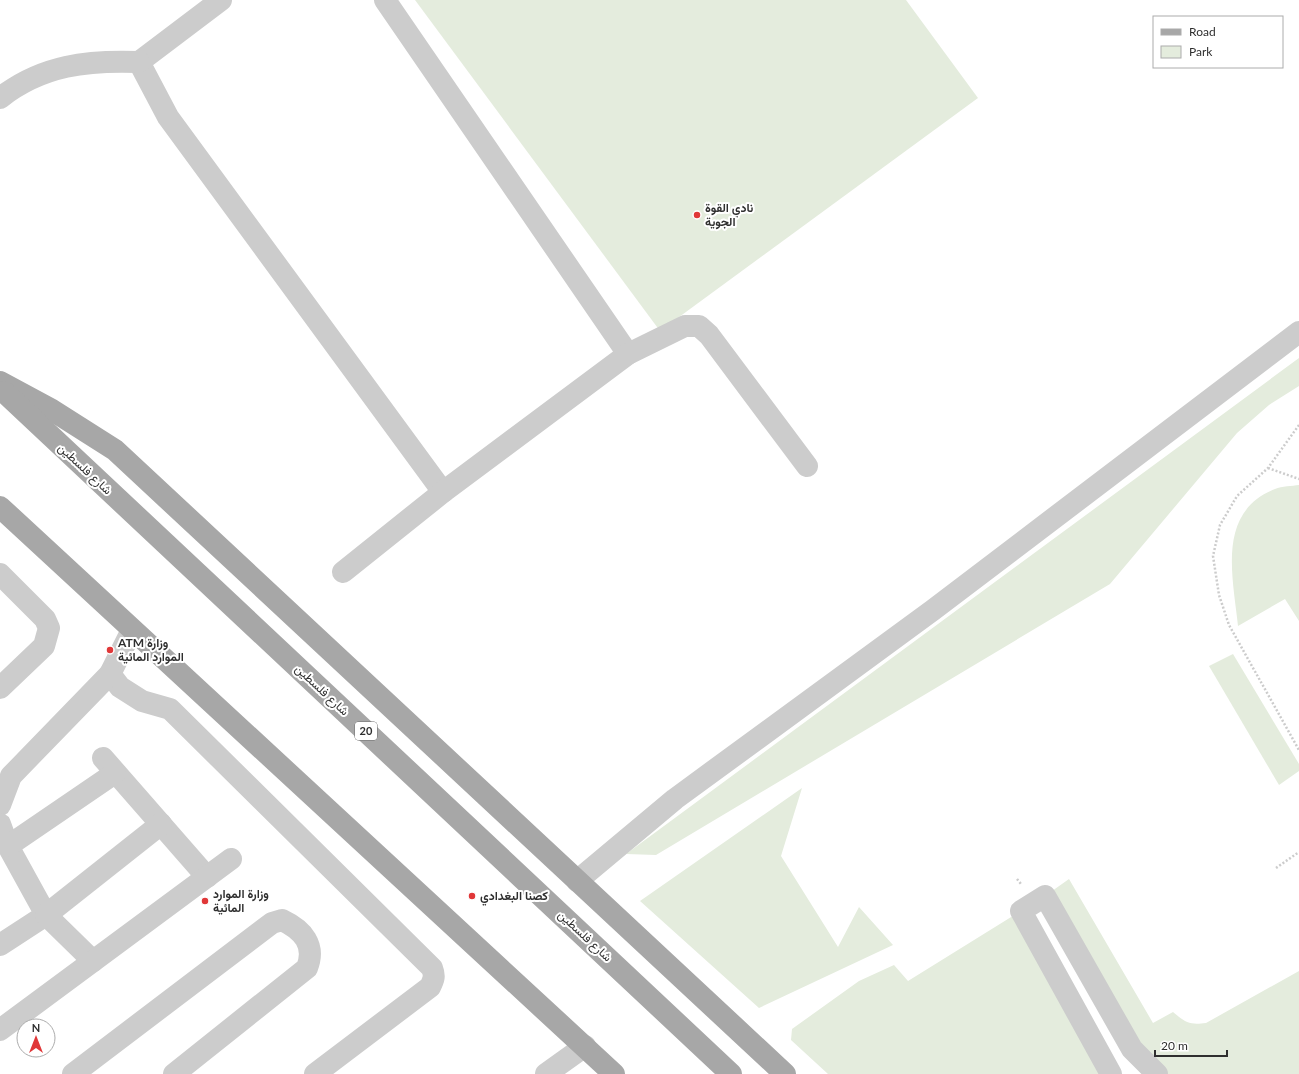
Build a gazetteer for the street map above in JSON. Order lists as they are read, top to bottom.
{
  "streets": {
    "main road": ["شارع فلسطين", "20"]
  },
  "places": [
    "نادي القوة الجوية",
    "ATM وزارة الموارد المائية",
    "كصنا البغدادي",
    "وزارة الموارد المائية"
  ],
  "legend": ["Road", "Park"],
  "scale_bar": "20 m",
  "north": "top"
}
